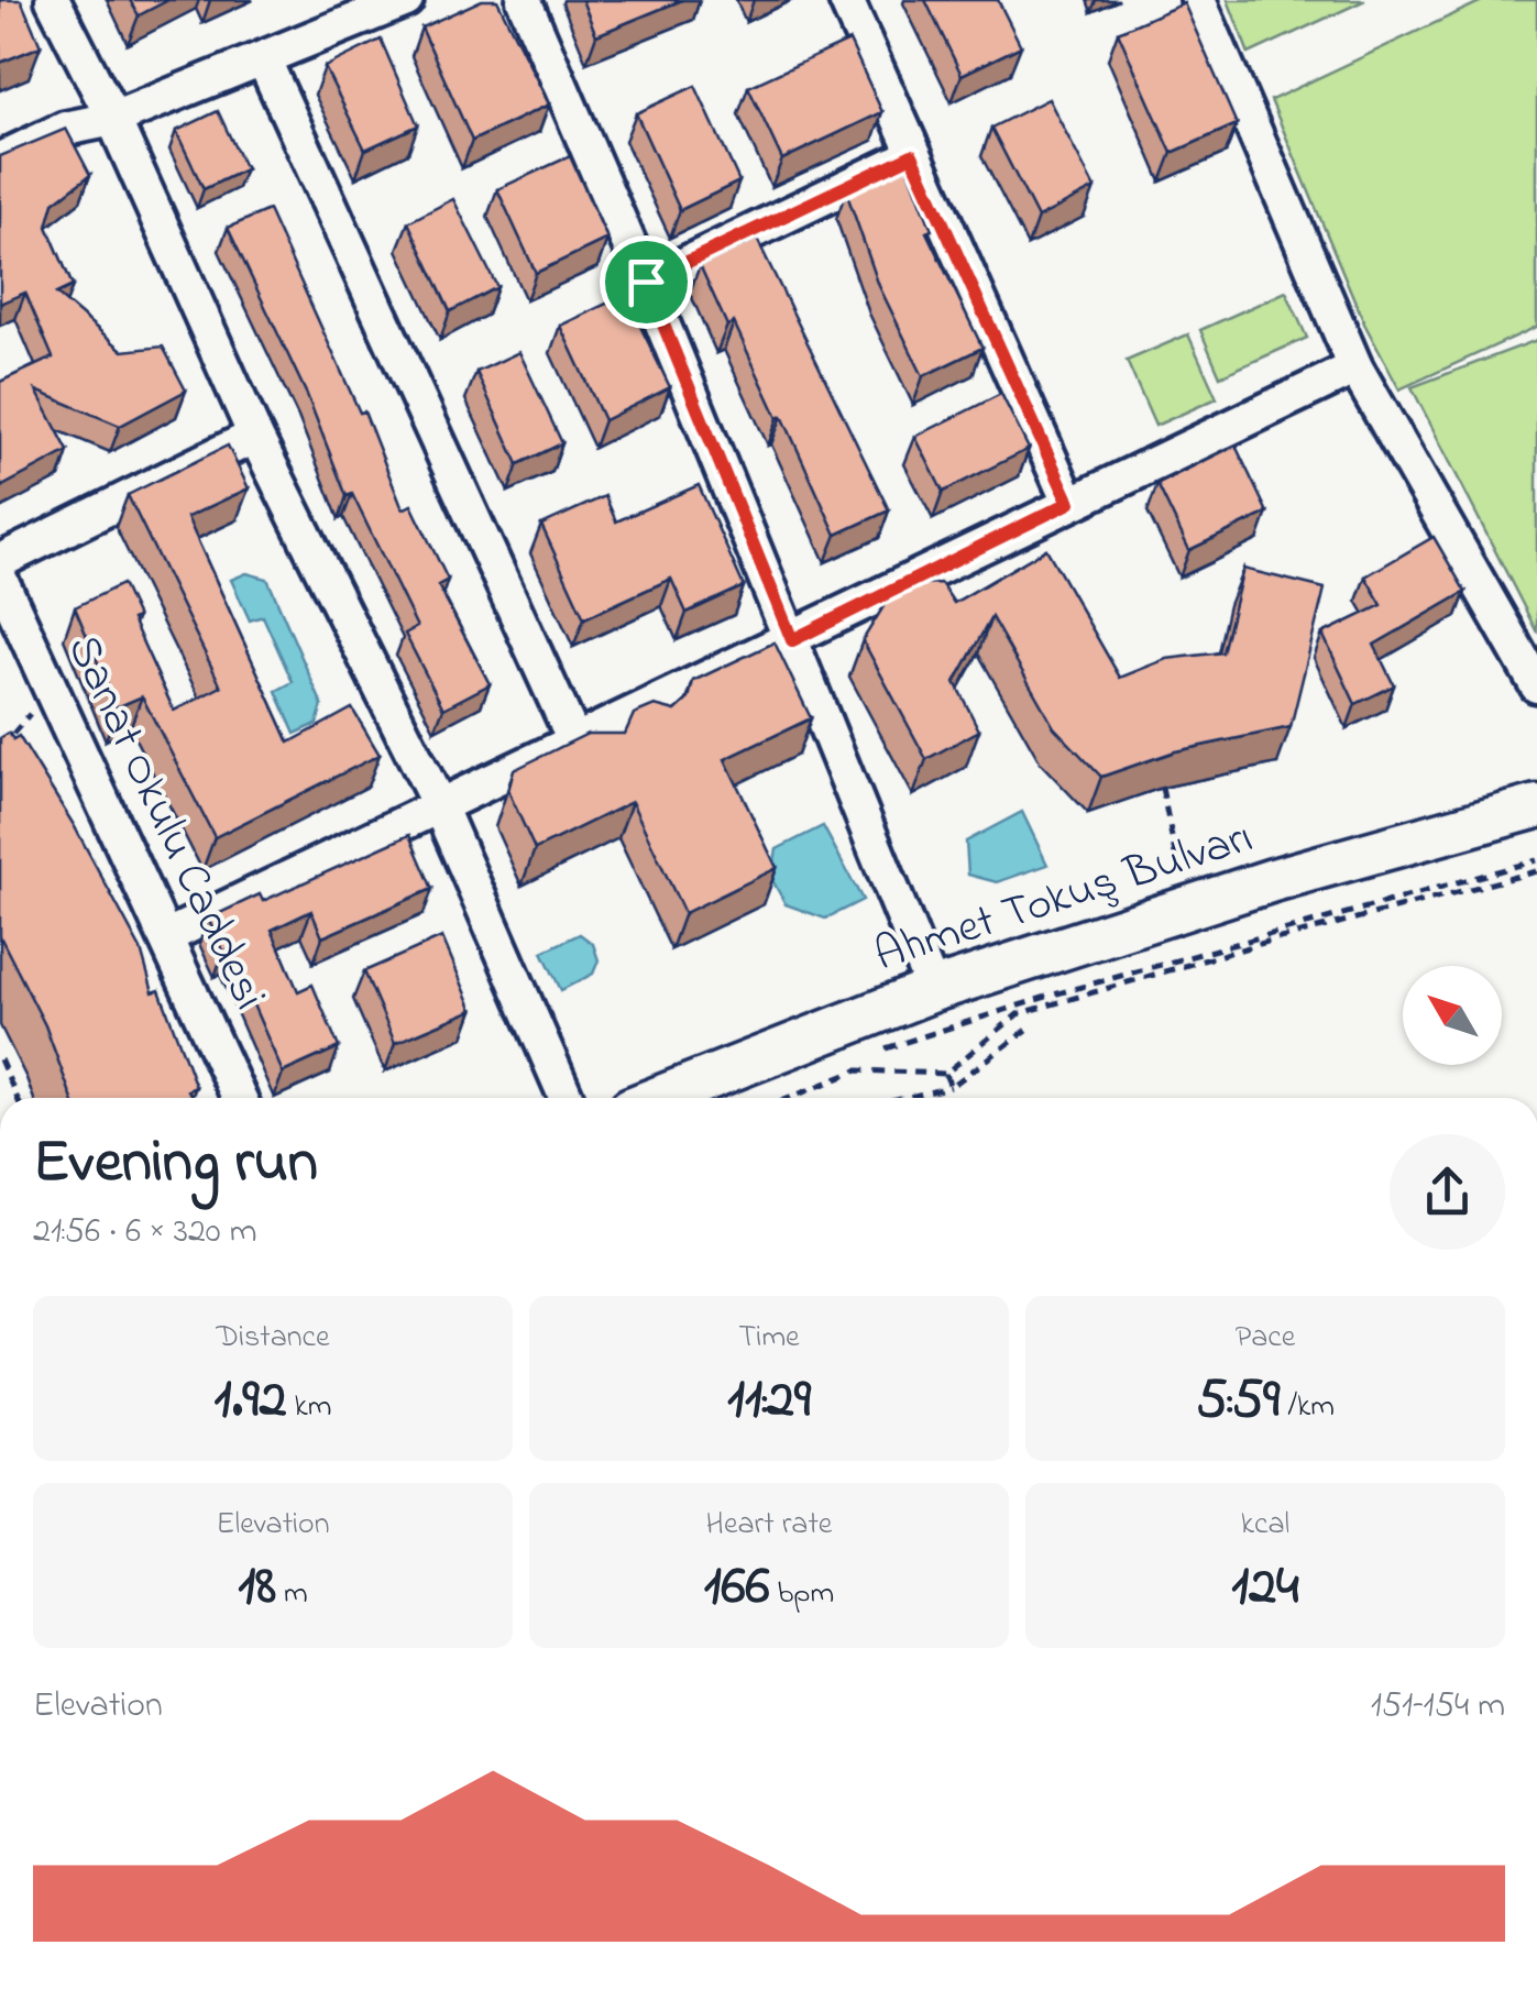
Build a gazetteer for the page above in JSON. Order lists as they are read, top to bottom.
{
  "streets": {
    "main road": ["Ahmet Tokuş Bulvarı"],
    "street": ["Sanat Okulu Caddesi"]
  },
  "north": "top left",
  "page": {
    "heading": ["Evening run", "21:56 · 6 × 320 m"],
    "stats": [
      ["Distance", "1.92 km"],
      ["Time", "11:29"],
      ["Pace", "5:59 /km"],
      ["Elevation", "18 m"],
      ["Heart rate", "166 bpm"],
      ["kcal", "124"]
    ],
    "chart": ["Elevation", "151–154 m"]
  }
}
